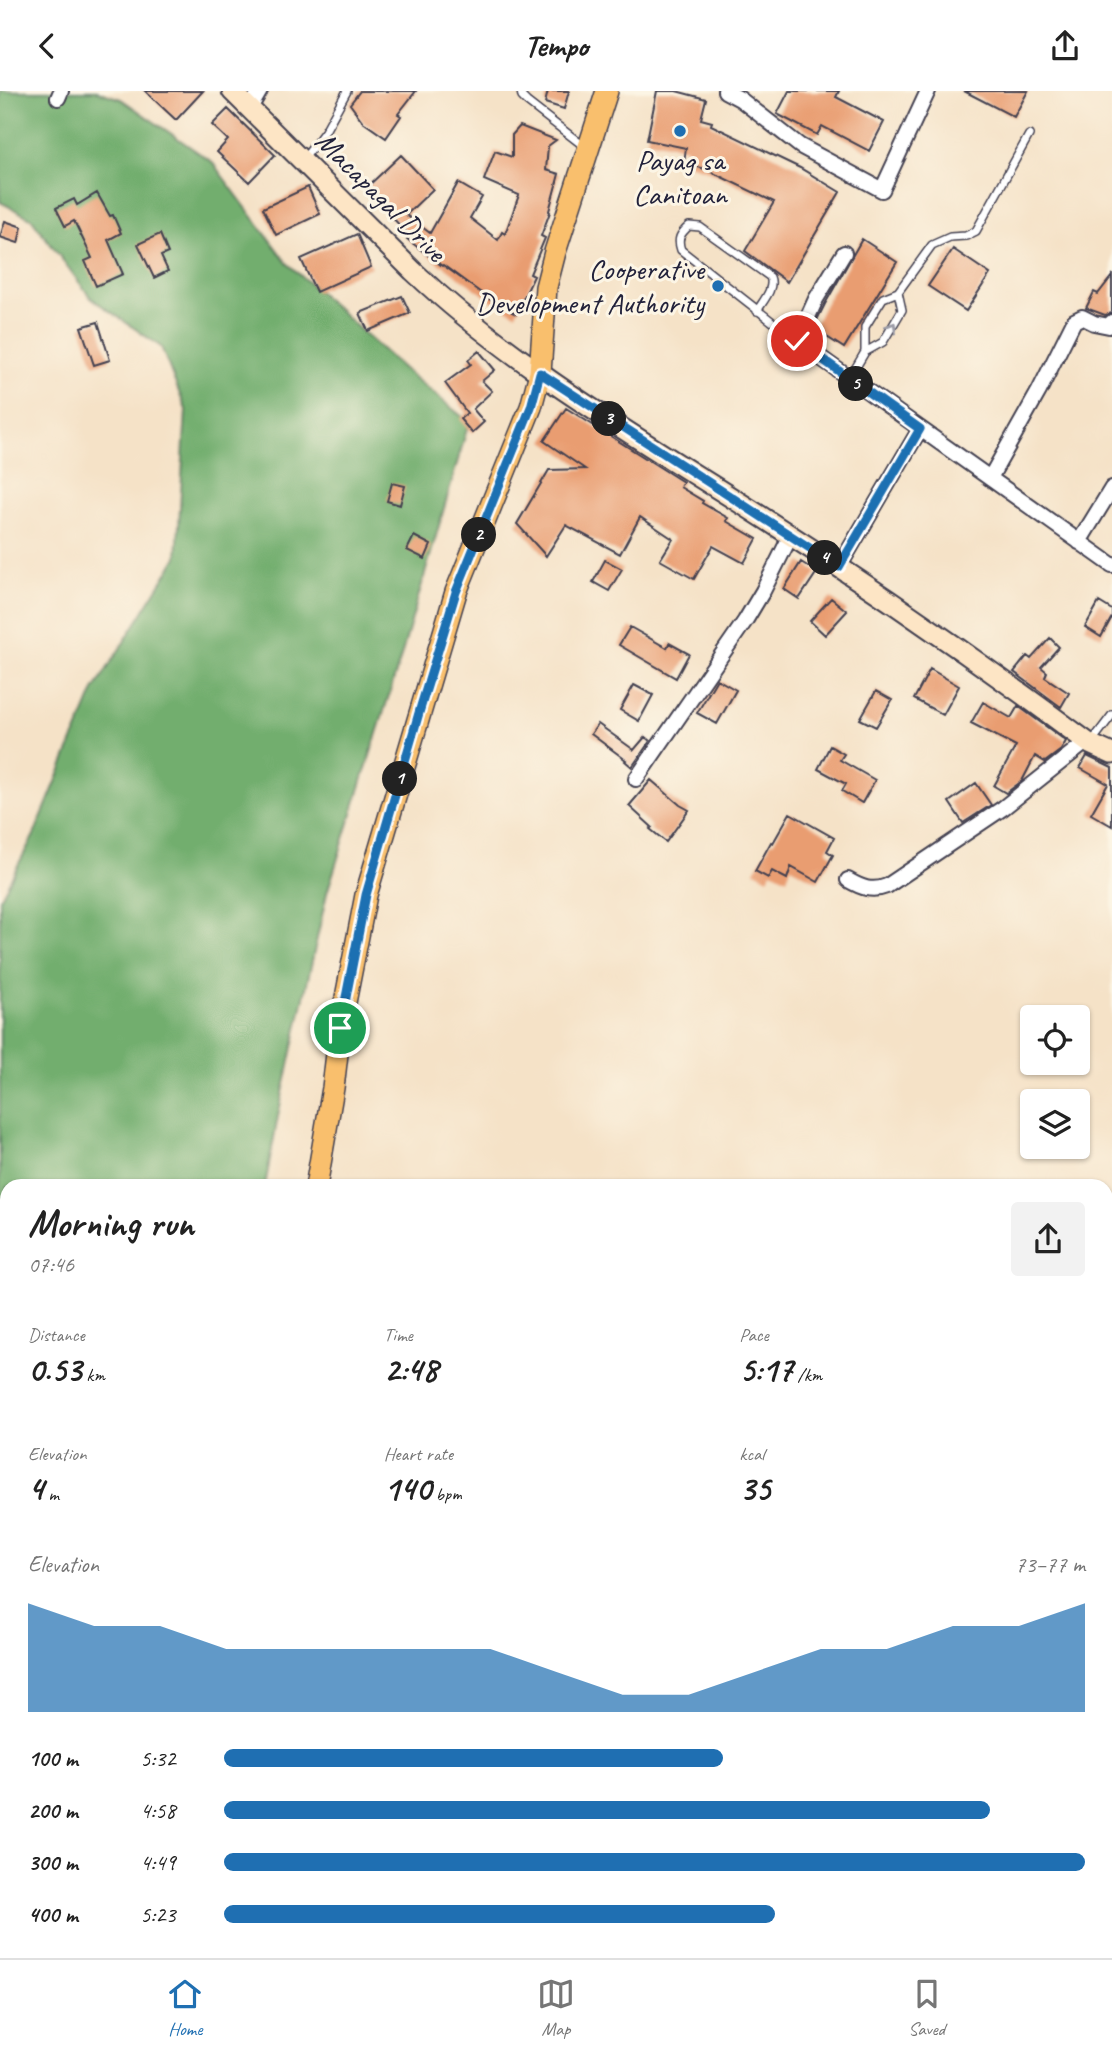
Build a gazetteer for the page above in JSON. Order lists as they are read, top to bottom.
{
  "streets": {
    "street": ["Macapagal Drive"]
  },
  "places": ["Payag sa Canitoan", "Cooperative Development Authority"],
  "page": {
    "header": "Tempo",
    "pins": [
      "5",
      "3",
      "2",
      "4",
      "1"
    ],
    "heading": ["Morning run", "07:46"],
    "stats": [
      ["Distance", "0.53 km"],
      ["Time", "2:48"],
      ["Pace", "5:17 /km"],
      ["Elevation", "4 m"],
      ["Heart rate", "140 bpm"],
      ["kcal", "35"]
    ],
    "chart": ["Elevation", "73–77 m"],
    "list": [
      {
        "name": "100 m",
        "note": "5:32"
      },
      {
        "name": "200 m",
        "note": "4:58"
      },
      {
        "name": "300 m",
        "note": "4:49"
      },
      {
        "name": "400 m",
        "note": "5:23"
      }
    ],
    "tabs": ["Home", "Map", "Saved"]
  }
}
